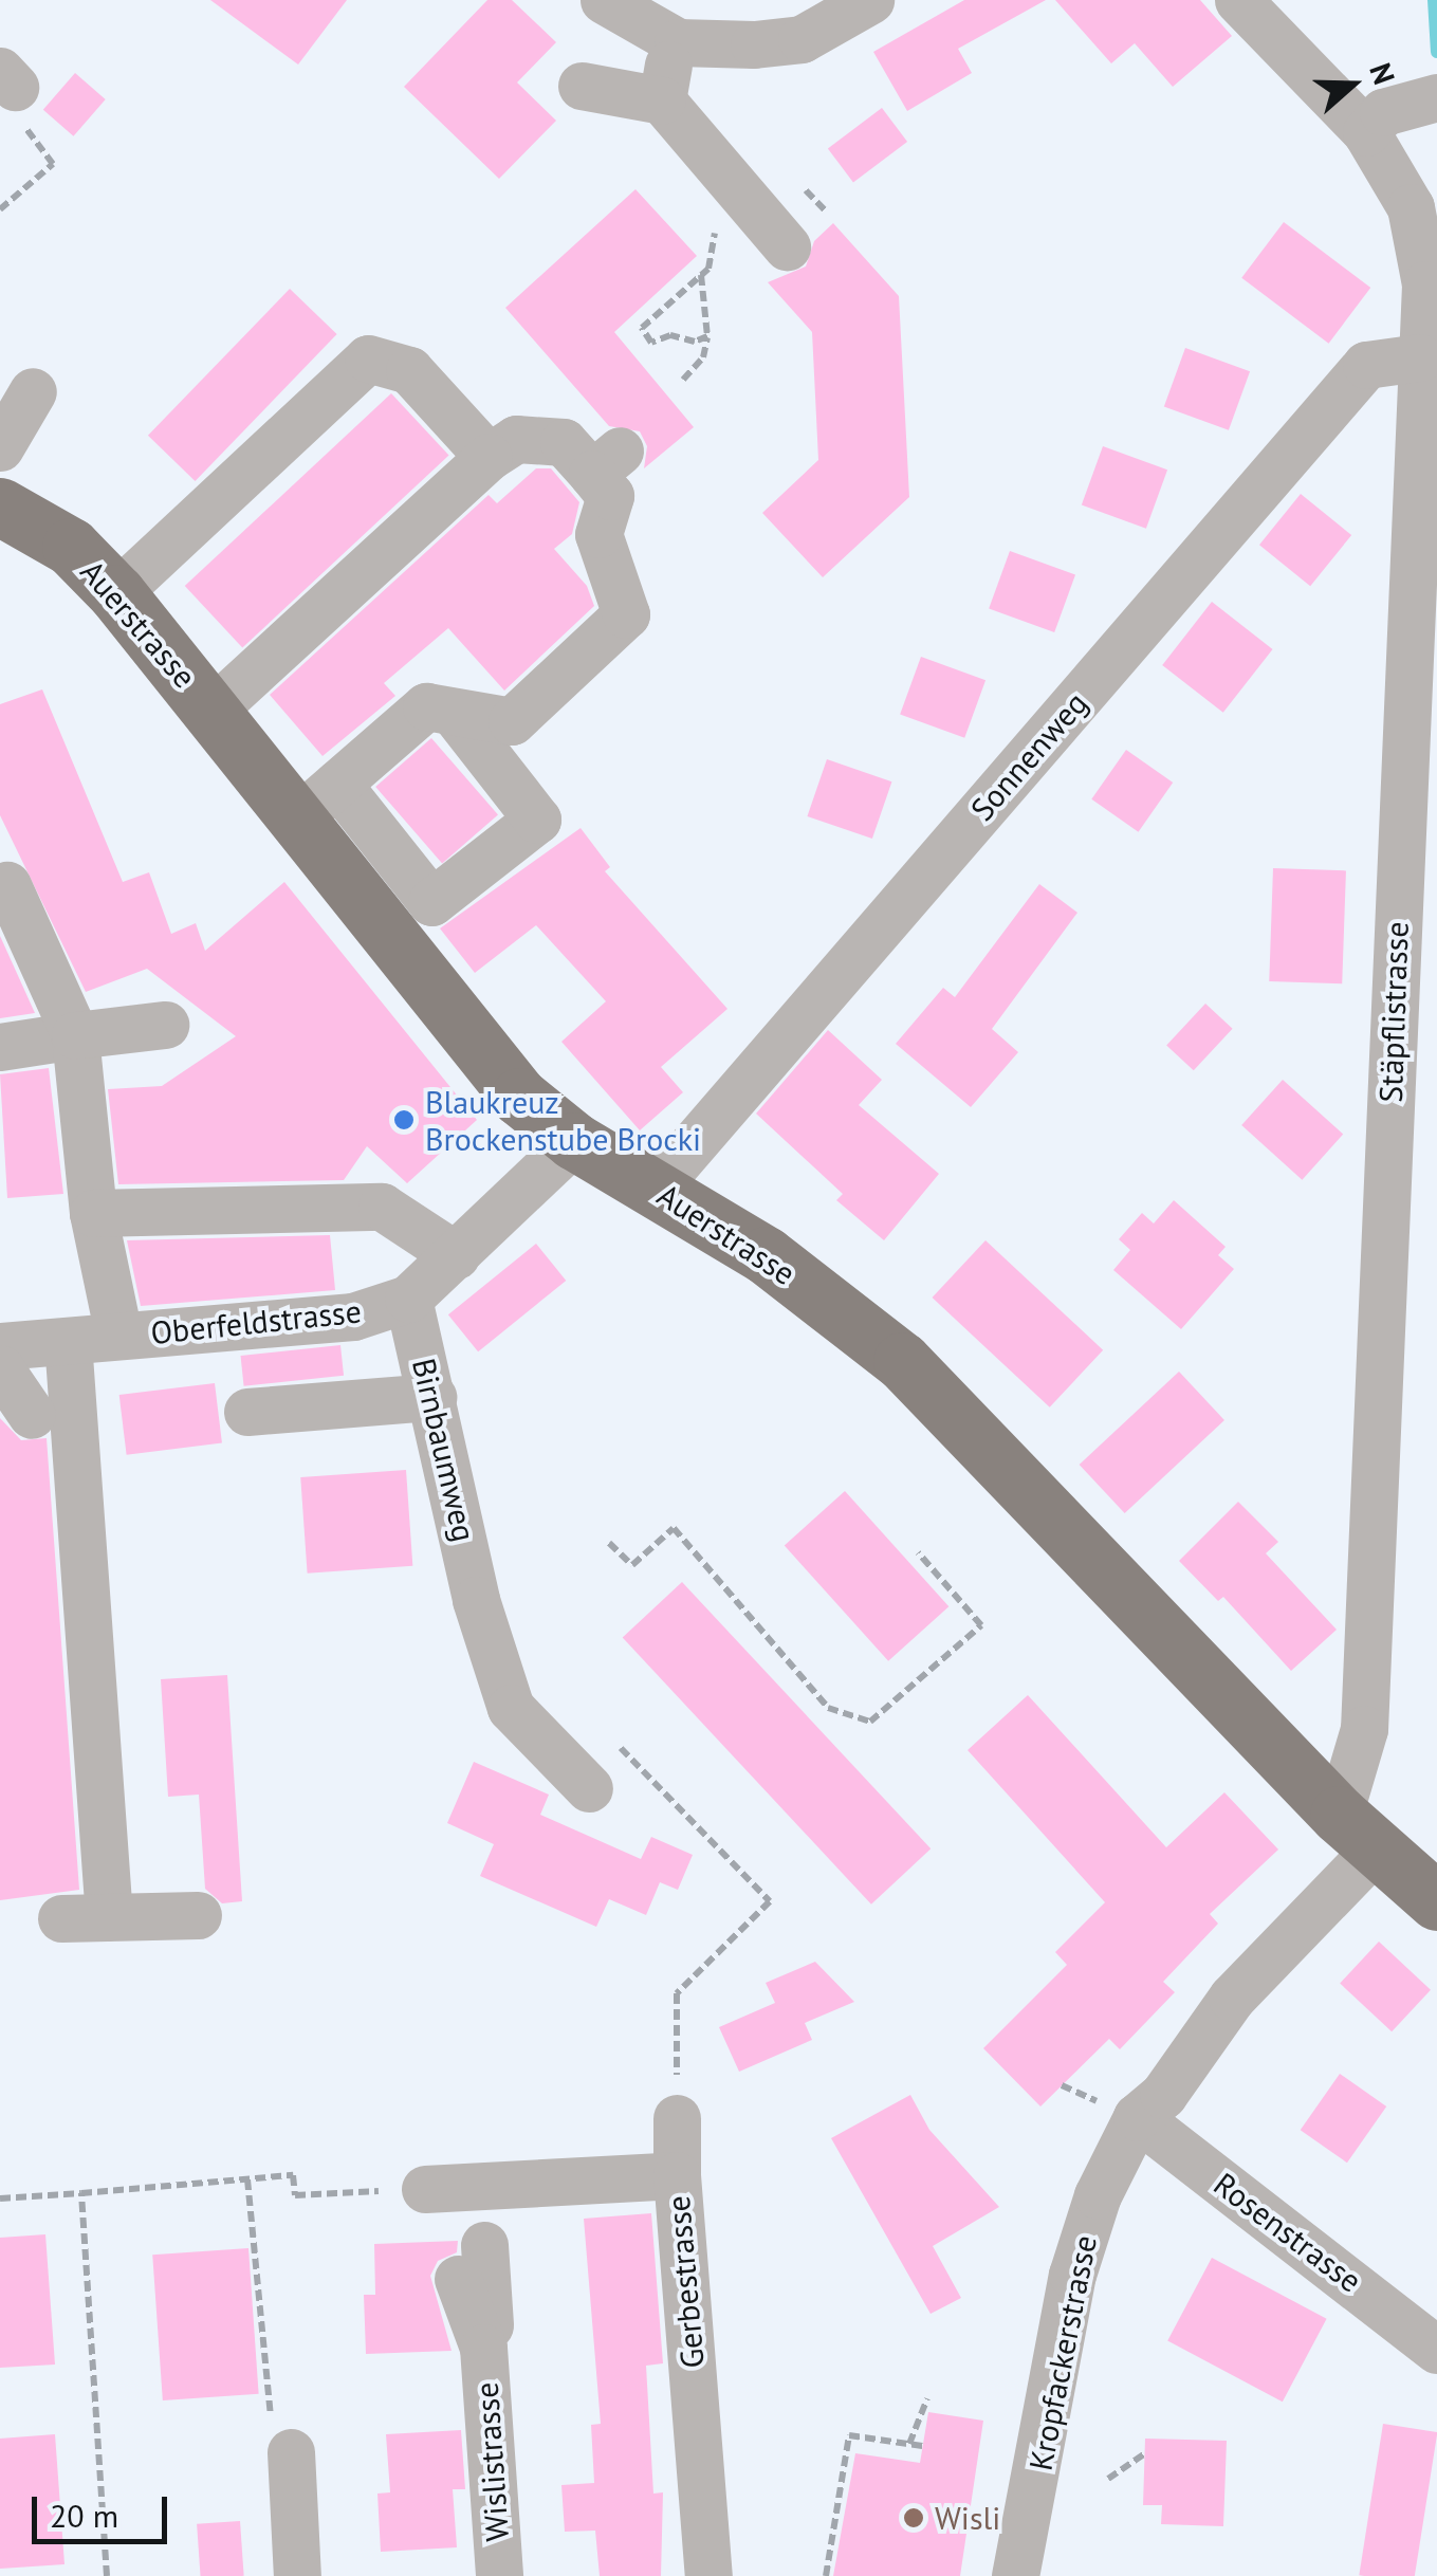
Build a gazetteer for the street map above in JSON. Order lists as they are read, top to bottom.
{
  "streets": {
    "main road": ["Auerstrasse"],
    "street": [
      "Sonnenweg",
      "Stäpflistrasse",
      "Oberfeldstrasse",
      "Birnbaumweg",
      "Rosenstrasse",
      "Gerbestrasse",
      "Kropfackerstrasse",
      "Wislistrasse"
    ]
  },
  "crossings": [
    ["Auerstrasse", "Sonnenweg"],
    ["Auerstrasse", "Stäpflistrasse"],
    ["Auerstrasse", "Oberfeldstrasse"],
    ["Auerstrasse", "Kropfackerstrasse"],
    ["Sonnenweg", "Stäpflistrasse"],
    ["Stäpflistrasse", "Kropfackerstrasse"],
    ["Oberfeldstrasse", "Birnbaumweg"],
    ["Rosenstrasse", "Kropfackerstrasse"]
  ],
  "places": ["Blaukreuz Brockenstube Brocki", "Wisli"],
  "scale_bar": "20 m",
  "north": "right"
}
